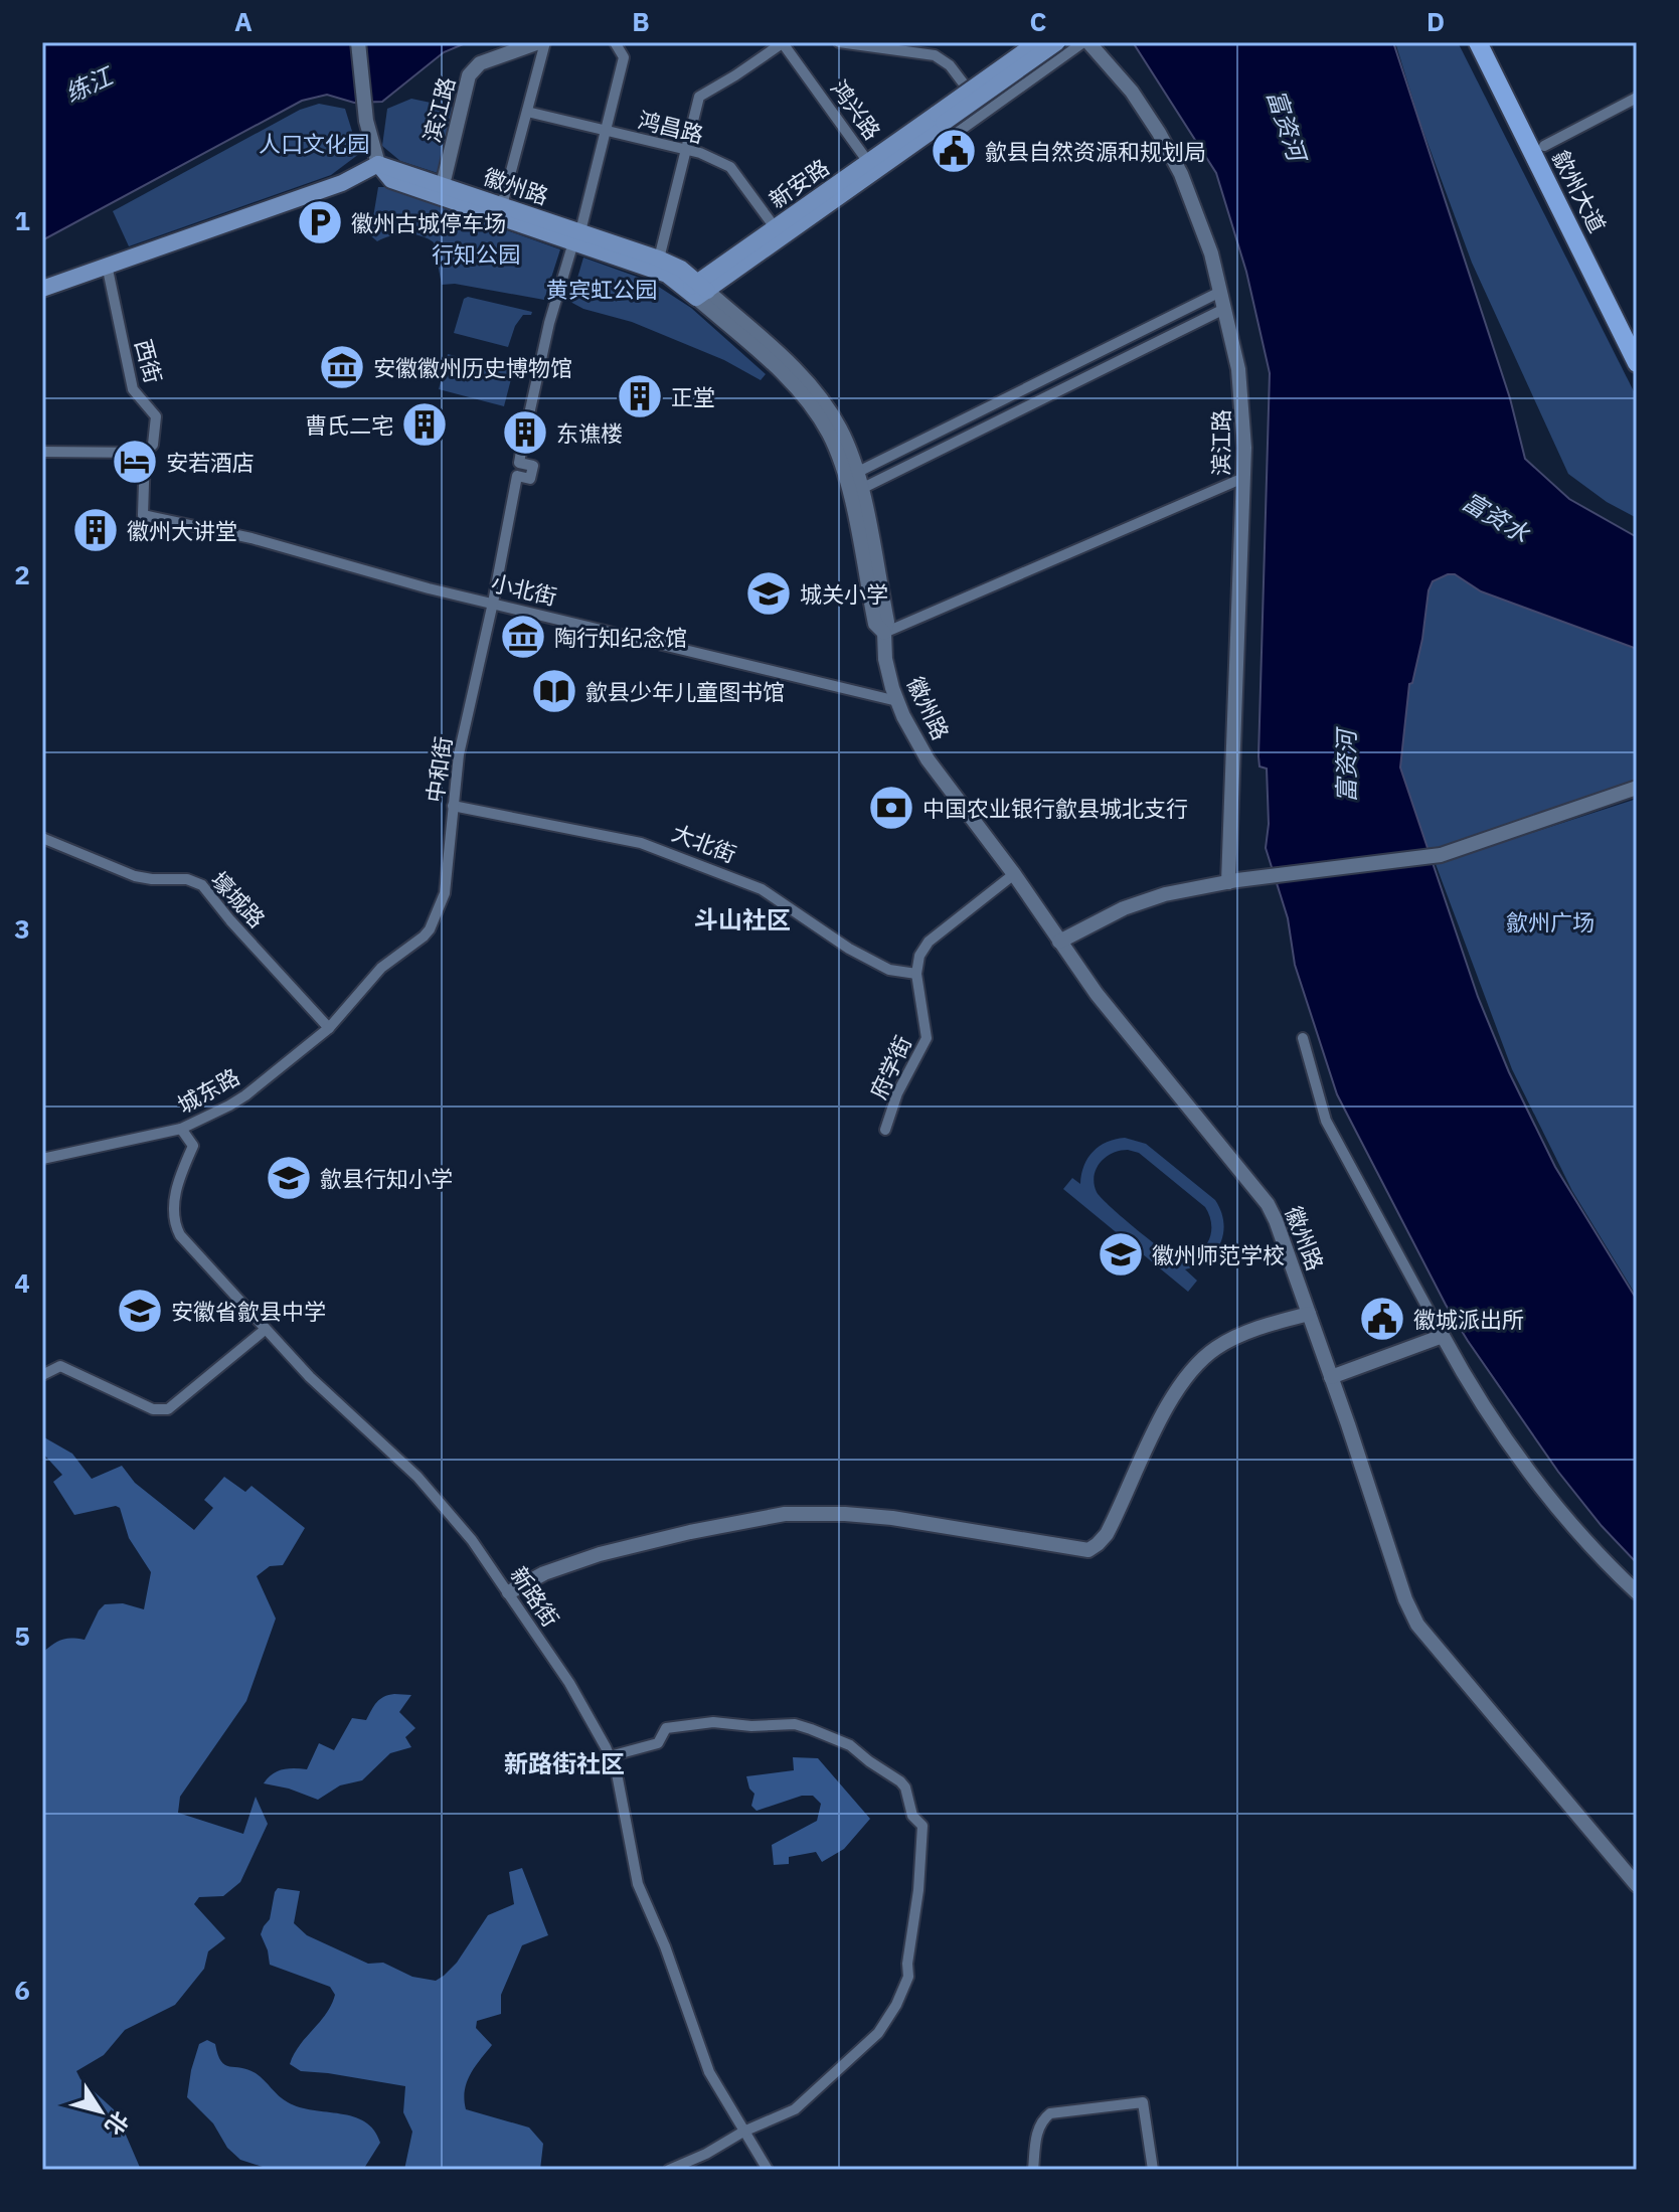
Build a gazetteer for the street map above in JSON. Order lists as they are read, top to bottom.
{
  "streets": {
    "highway": ["歙州大道"],
    "main road": ["新安路", "徽州路"],
    "street": [
      "滨江路",
      "鸿兴路",
      "鸿昌路",
      "西街",
      "小北街",
      "中和街",
      "大北街",
      "壕城路",
      "府学街",
      "城东路",
      "新路街"
    ]
  },
  "crossings": [
    ["滨江路", "徽州路"],
    ["鸿兴路", "新安路"],
    ["鸿昌路", "新安路"],
    ["新安路", "徽州路"],
    ["徽州路", "小北街"],
    ["西街", "小北街"],
    ["小北街", "中和街"],
    ["中和街", "大北街"],
    ["中和街", "壕城路"],
    ["中和街", "城东路"],
    ["大北街", "府学街"],
    ["壕城路", "城东路"],
    ["城东路", "新路街"]
  ],
  "districts": ["斗山社区", "新路街社区"],
  "water": ["练江", "富资河", "富资水"],
  "parks": [
    "人口文化园",
    "行知公园",
    "黄宾虹公园",
    "歙州广场"
  ],
  "places": {
    "public building": ["歙县自然资源和规划局", "徽城派出所"],
    "parking": ["徽州古城停车场"],
    "museum": ["安徽徽州历史博物馆", "陶行知纪念馆"],
    "building": [
      "正堂",
      "曹氏二宅",
      "东谯楼",
      "徽州大讲堂"
    ],
    "hotel": ["安若酒店"],
    "school or university": [
      "城关小学",
      "歙县行知小学",
      "徽州师范学校",
      "安徽省歙县中学"
    ],
    "library": ["歙县少年儿童图书馆"],
    "bank": ["中国农业银行歙县城北支行"]
  },
  "north": "bottom right",
  "grid": {
    "columns": [
      "A",
      "B",
      "C",
      "D"
    ],
    "rows": [
      "1",
      "2",
      "3",
      "4",
      "5",
      "6"
    ]
  }
}
